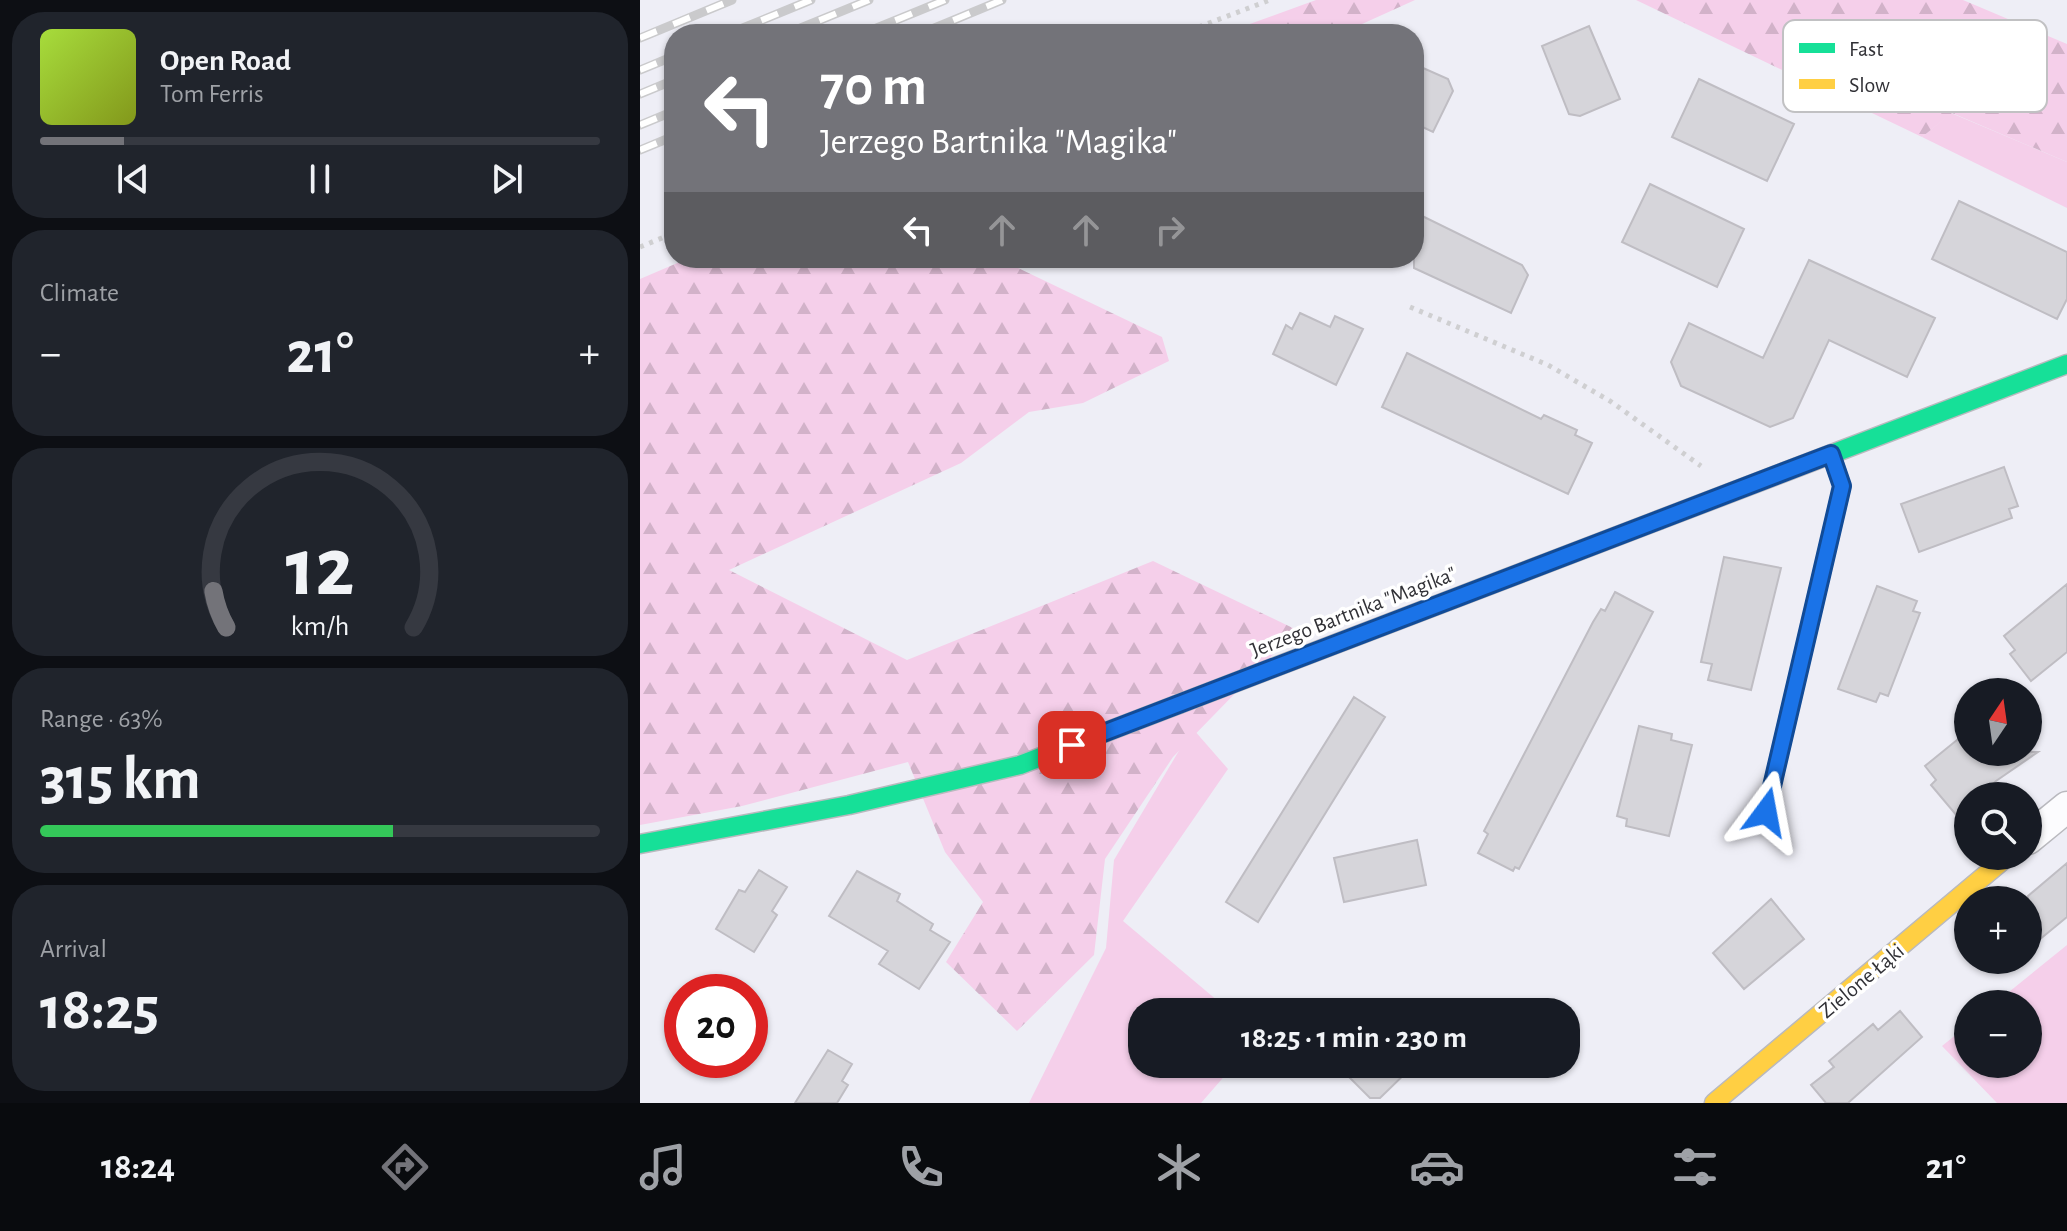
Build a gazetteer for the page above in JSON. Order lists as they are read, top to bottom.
{
  "streets": {
    "street": ["Jerzego Bartnika \"Magika\"", "Zielone Łąki"]
  },
  "legend": ["Fast", "Slow"],
  "north": "top",
  "page": {
    "turn": ["70 m", "Jerzego Bartnika \"Magika\""],
    "song": ["Open Road", "Tom Ferris"],
    "tile": [
      "Climate",
      ["Range · 63%", "315 km"],
      ["Arrival", "18:25"]
    ],
    "heat": ["−", "21°", "+"],
    "map_buttons": ["+", "−"],
    "limit": "20",
    "trip": "18:25 · 1 min · 230 m",
    "tabs": ["18:24", "21°"],
    "gauge": ["12", "km/h"]
  }
}
